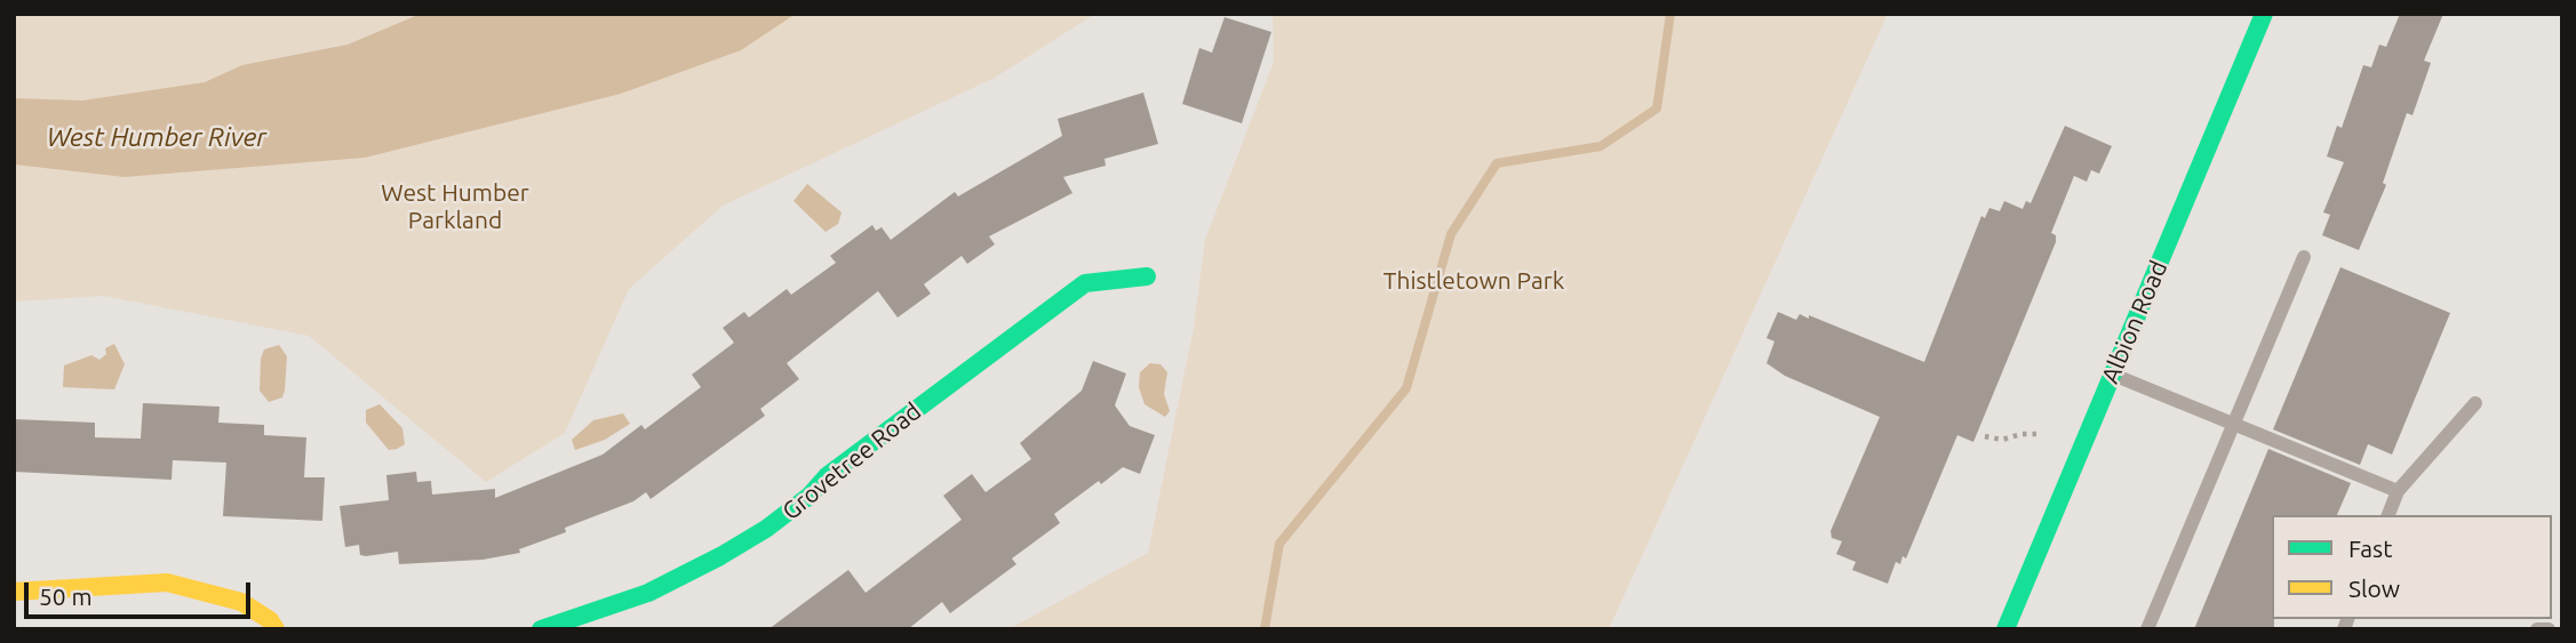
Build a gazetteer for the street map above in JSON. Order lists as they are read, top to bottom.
{
  "streets": {
    "street": ["Albion Road", "Grovetree Road"]
  },
  "water": ["West Humber River"],
  "parks": ["West Humber Parkland", "Thistletown Park"],
  "legend": ["Fast", "Slow"],
  "scale_bar": "50 m"
}
